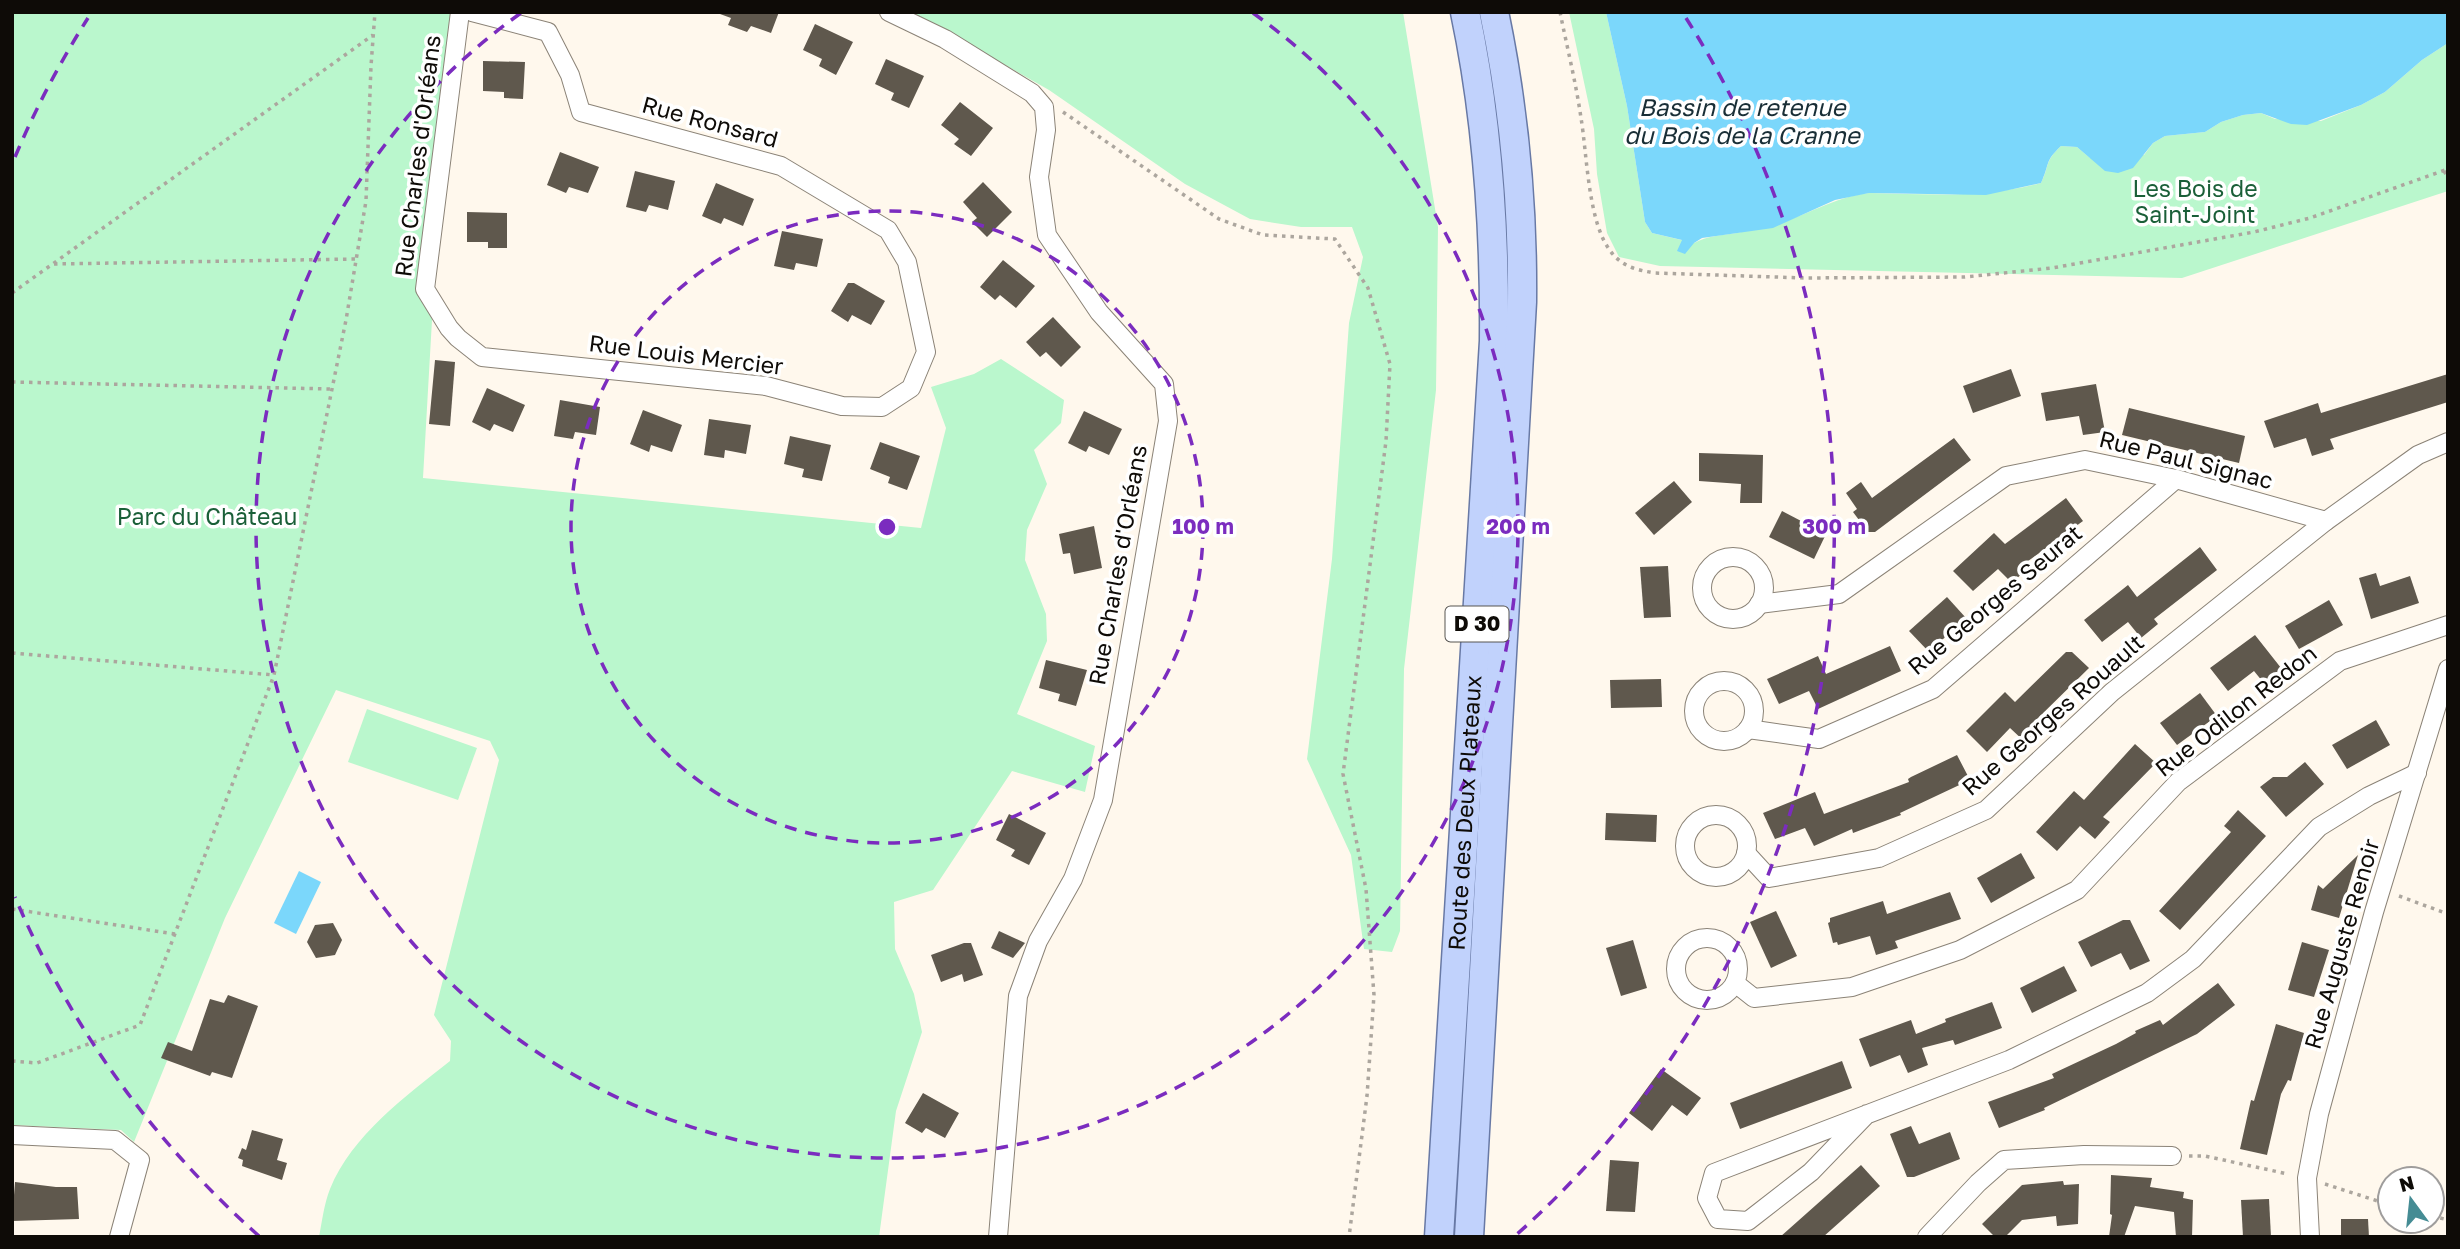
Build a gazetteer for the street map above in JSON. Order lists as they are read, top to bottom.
{
  "streets": {
    "main road": ["D 30", "Route des Deux Plateaux"],
    "street": [
      "Rue Ronsard",
      "Rue Charles d'Orléans",
      "Rue Louis Mercier",
      "Rue Paul Signac",
      "Rue Georges Seurat",
      "Rue Odilon Redon",
      "Rue Georges Rouault",
      "Rue Auguste Renoir"
    ]
  },
  "crossings": [
    ["Rue Ronsard", "Rue Louis Mercier"],
    ["Rue Charles d'Orléans", "Rue Louis Mercier"],
    ["Rue Paul Signac", "Rue Georges Seurat"],
    ["Rue Paul Signac", "Rue Georges Rouault"]
  ],
  "water": ["Bassin de retenue du Bois de la Cranne"],
  "parks": ["Les Bois de Saint-Joint", "Parc du Château"],
  "north": "top",
  "rings": ["100 m", "200 m", "300 m"]
}
